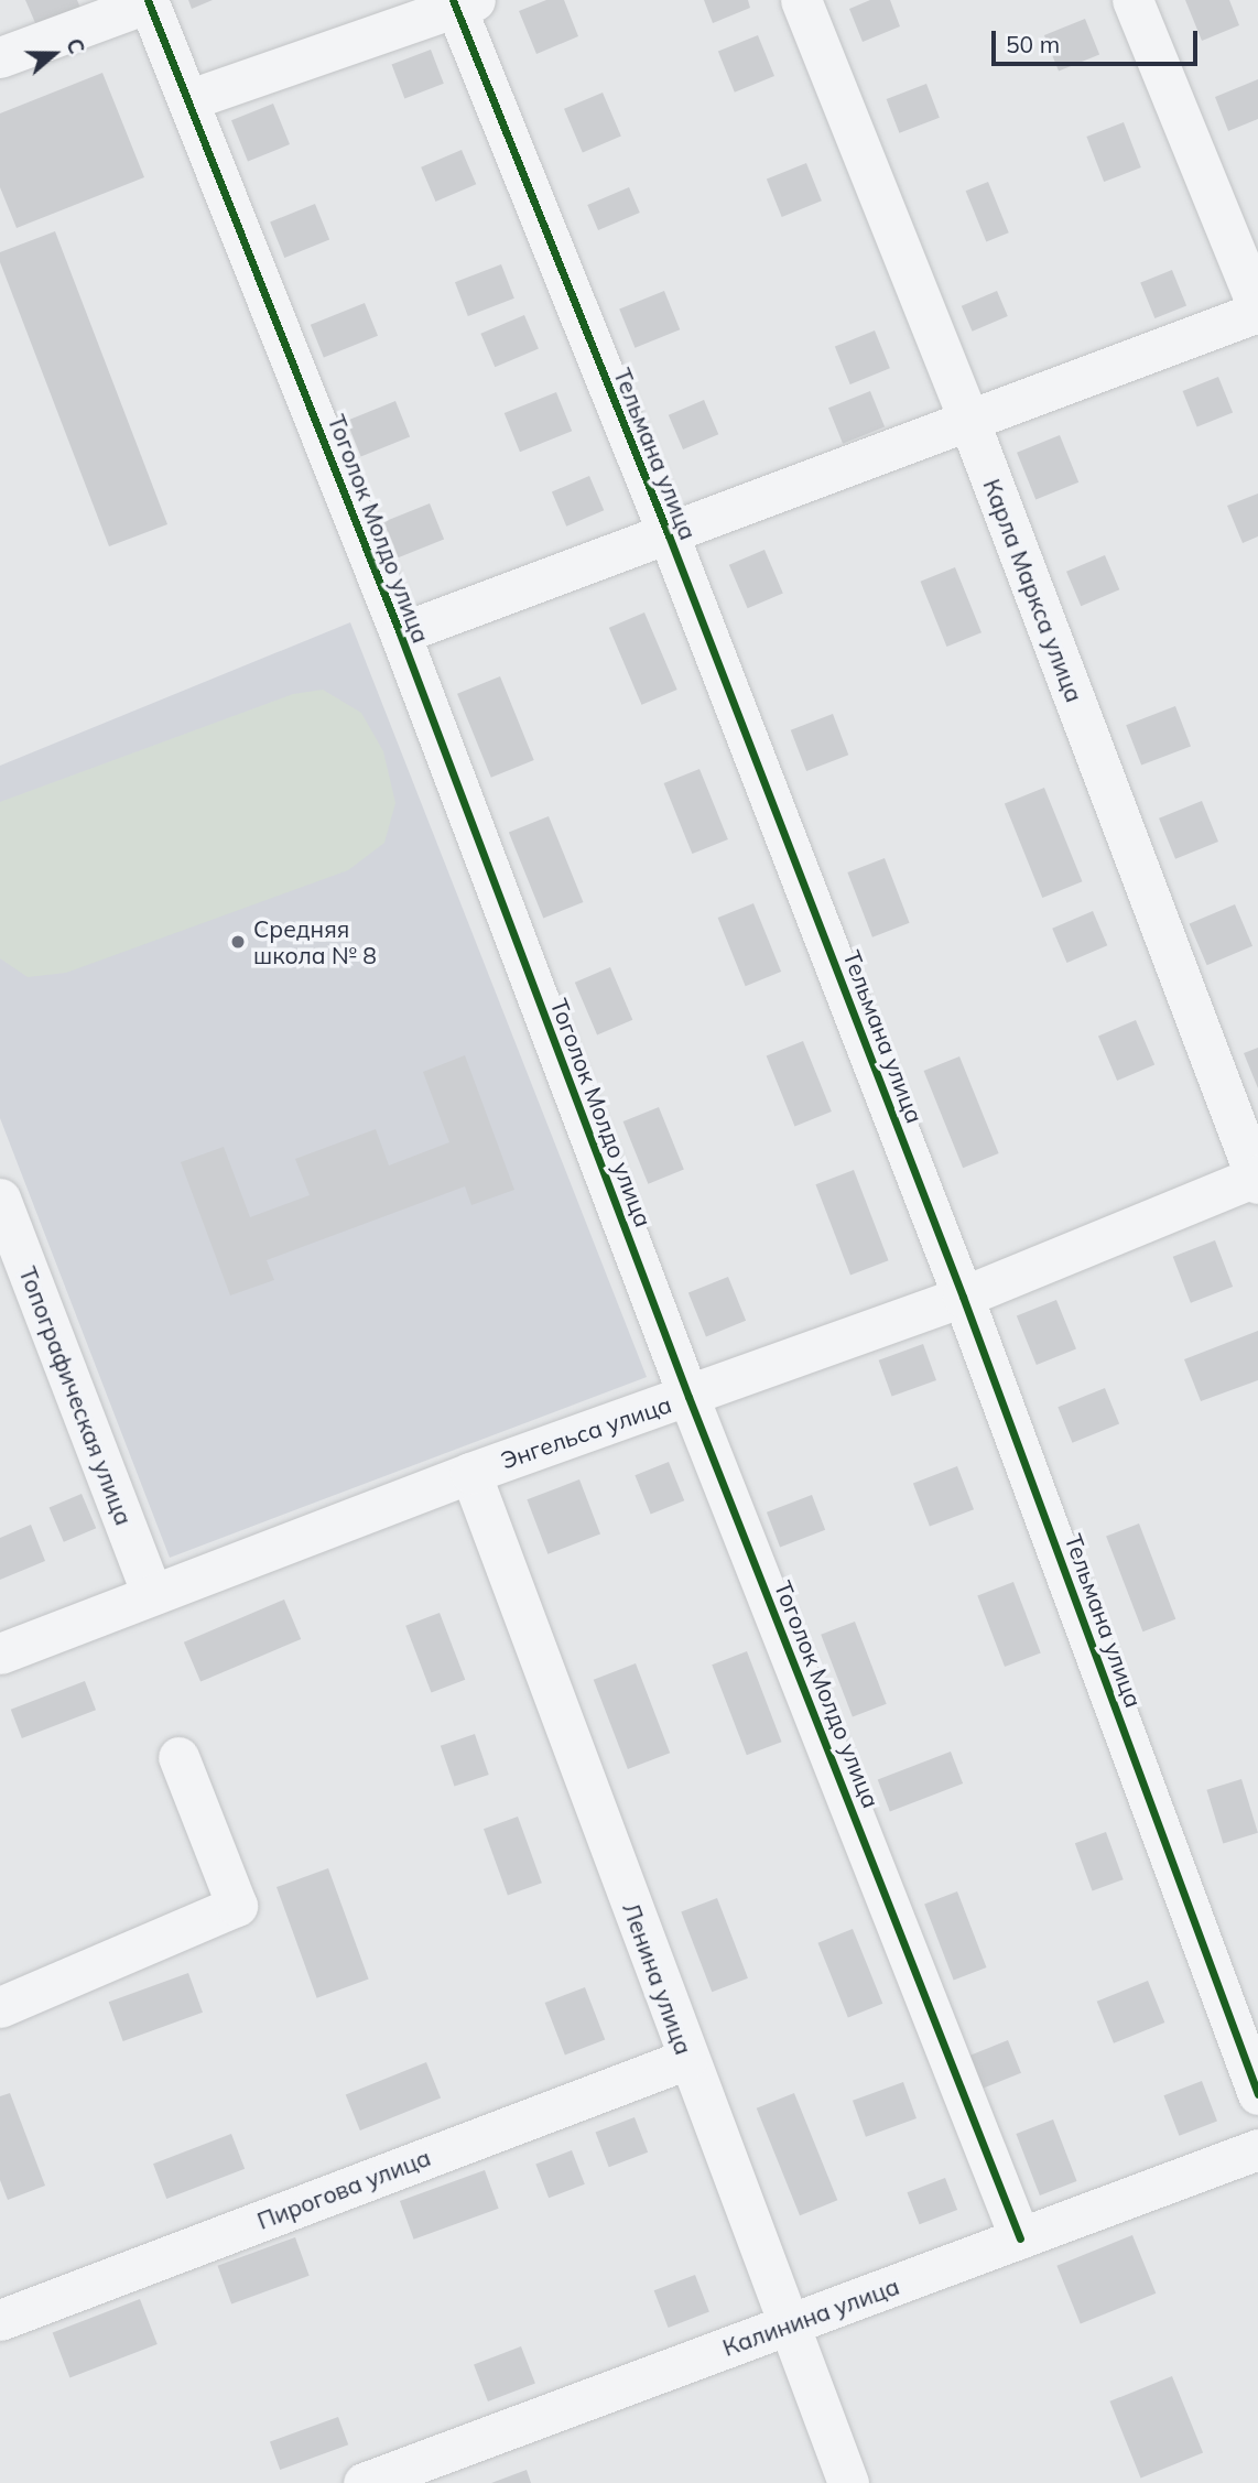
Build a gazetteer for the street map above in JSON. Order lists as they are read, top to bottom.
{
  "streets": {
    "street": [
      "Тельмана улица",
      "Тоголок Молдо улица",
      "Карла Маркса улица",
      "Топографическая улица",
      "Энгельса улица",
      "Ленина улица",
      "Пирогова улица",
      "Калинина улица"
    ]
  },
  "crossings": [
    ["Тельмана улица", "Энгельса улица"],
    ["Тоголок Молдо улица", "Энгельса улица"],
    ["Тоголок Молдо улица", "Калинина улица"],
    ["Карла Маркса улица", "Энгельса улица"],
    ["Топографическая улица", "Энгельса улица"],
    ["Энгельса улица", "Ленина улица"],
    ["Ленина улица", "Пирогова улица"],
    ["Ленина улица", "Калинина улица"]
  ],
  "places": ["Средняя школа № 8"],
  "scale_bar": "50 m",
  "north": "right"
}
